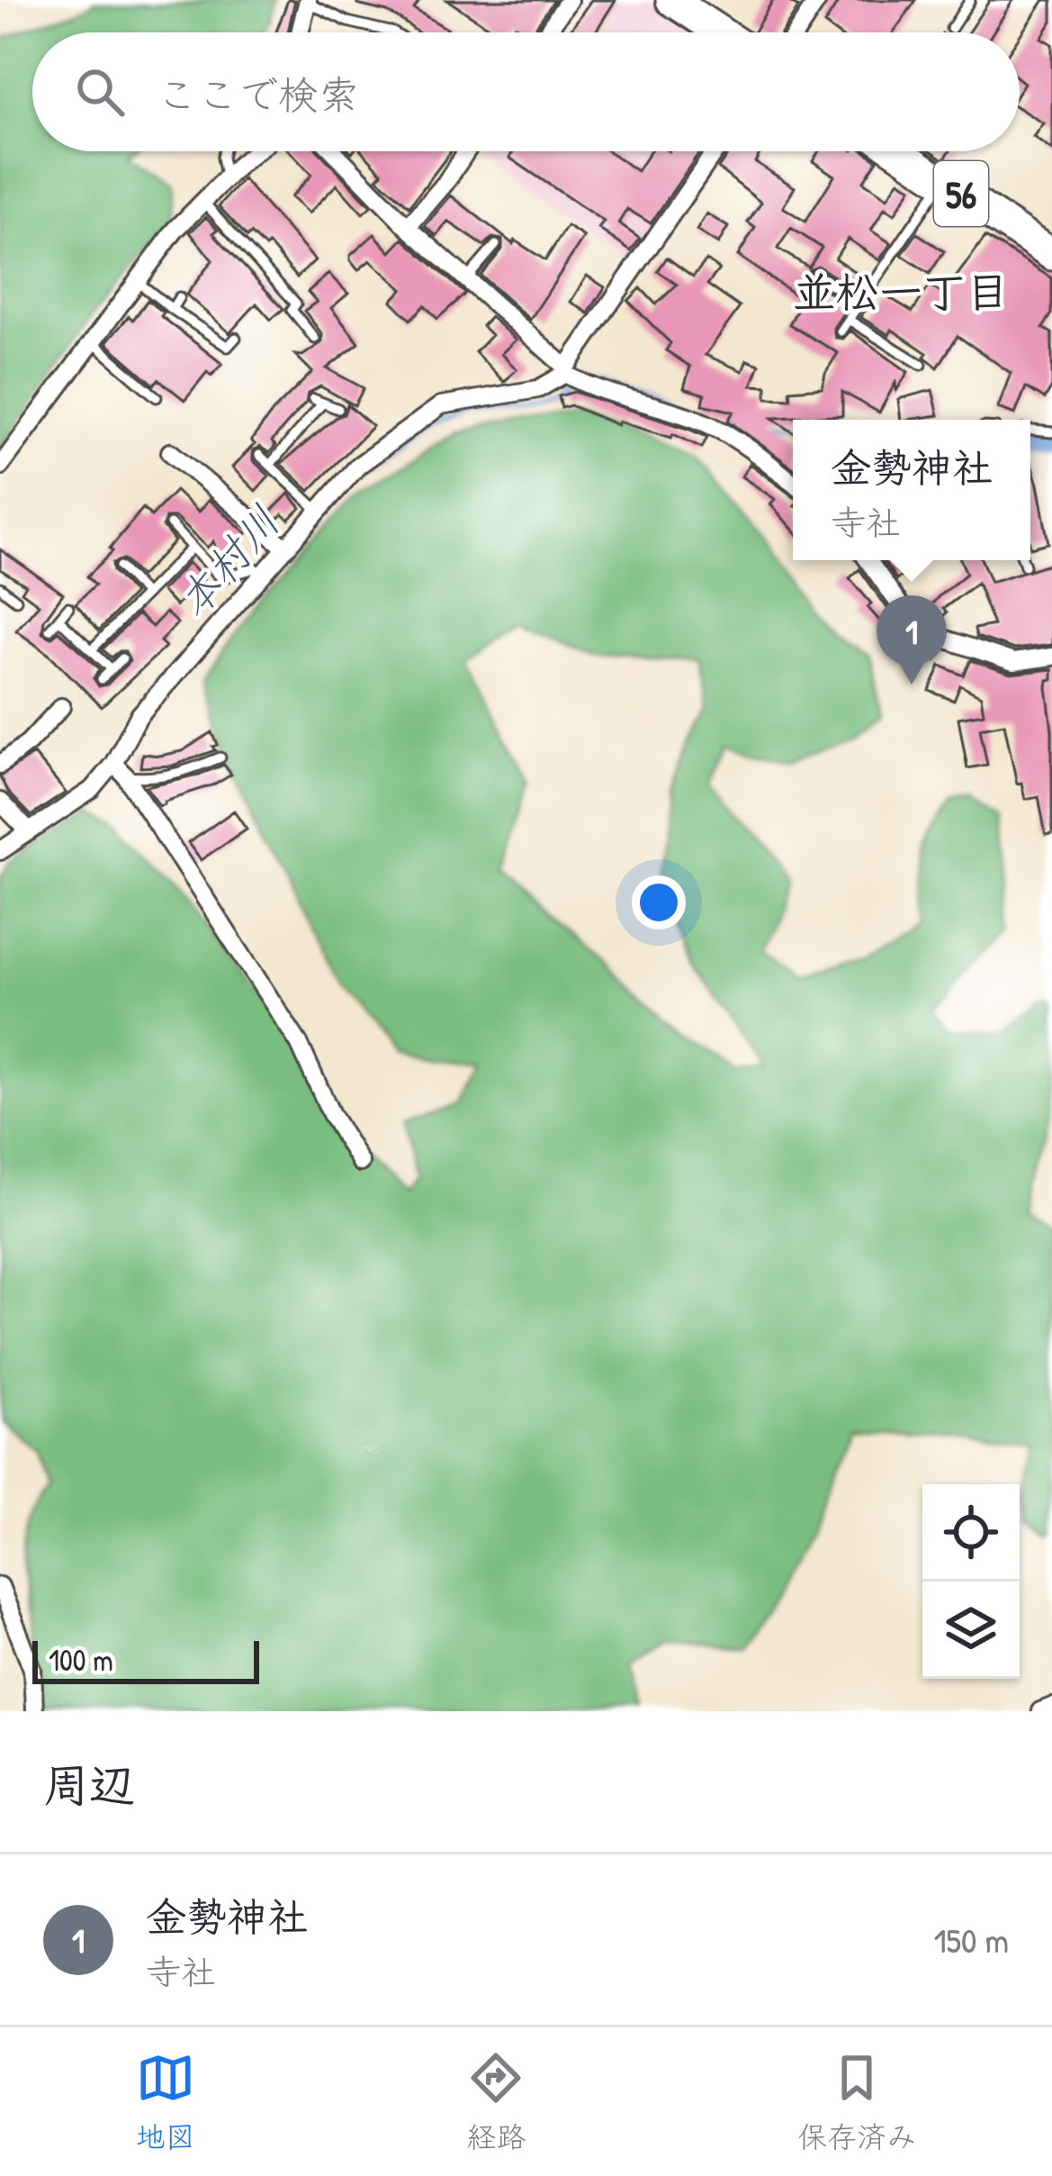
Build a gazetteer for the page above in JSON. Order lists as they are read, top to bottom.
{
  "streets": {
    "highway": ["56"]
  },
  "districts": ["並松一丁目"],
  "water": ["本村川"],
  "scale_bar": "100 m",
  "page": {
    "search": "ここで検索",
    "popup": ["金勢神社", "寺社"],
    "pins": "1",
    "scale": "100 m",
    "heading": "周辺",
    "list": [
      {
        "mark": "1",
        "name": "金勢神社",
        "note": "寺社",
        "value": "150 m"
      }
    ],
    "nav": ["地図", "経路", "保存済み"]
  }
}
